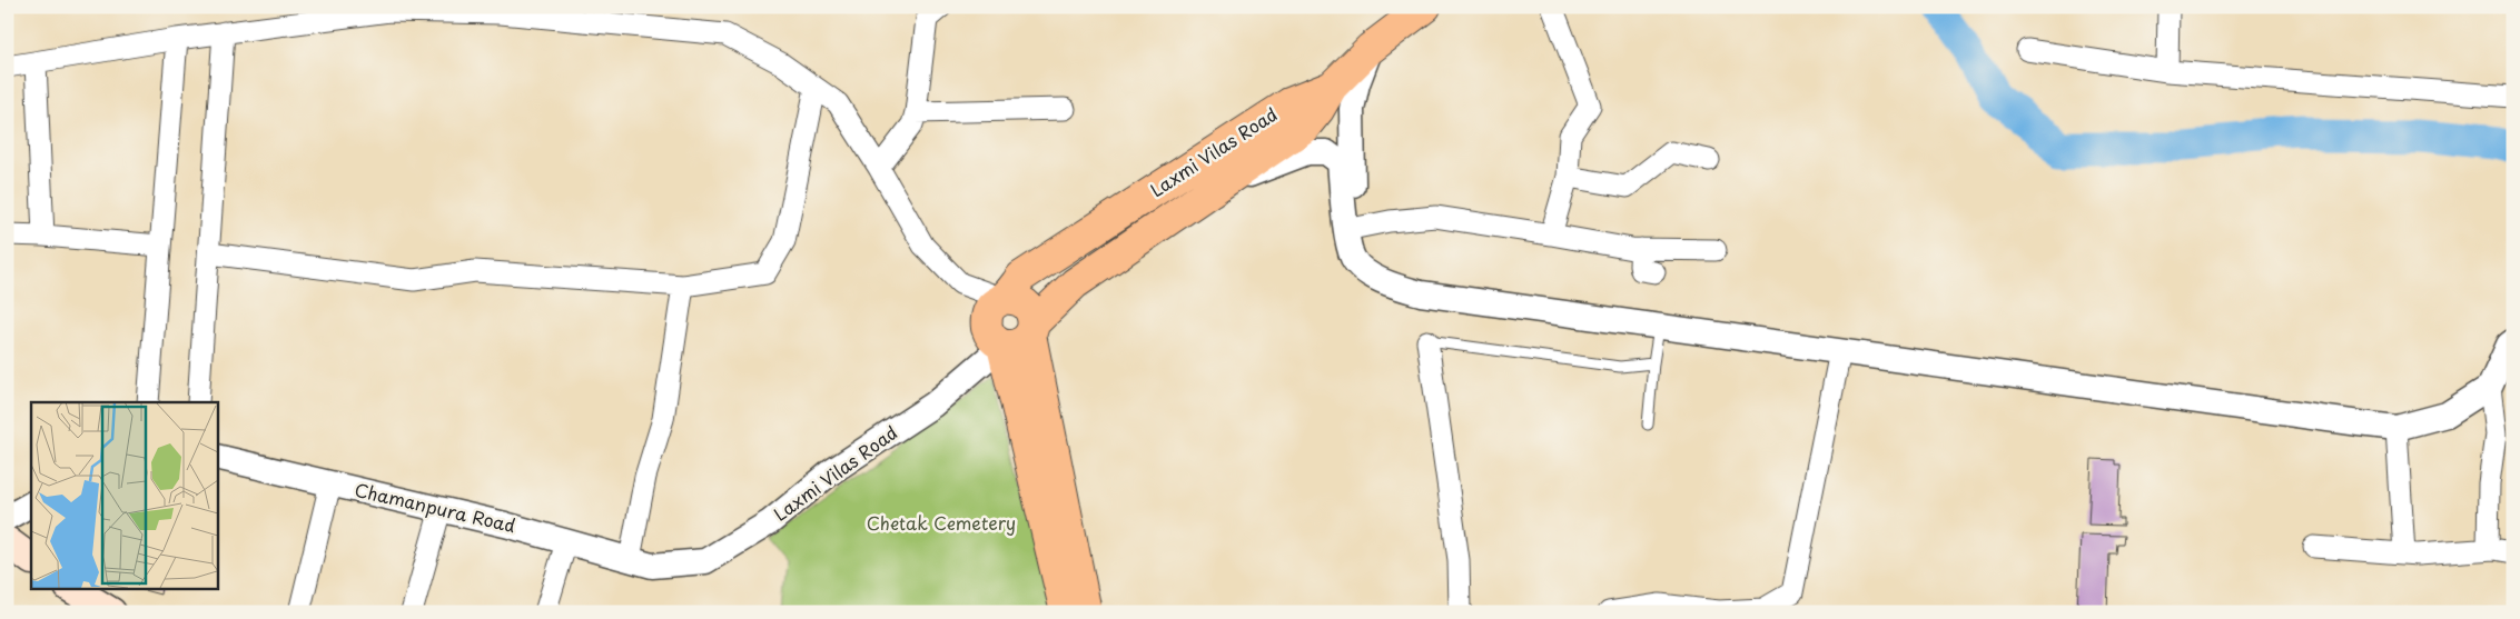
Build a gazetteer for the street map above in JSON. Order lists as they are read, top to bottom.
{
  "streets": {
    "highway": ["Laxmi Vilas Road"],
    "street": ["Chamanpura Road"]
  },
  "crossings": [
    ["Laxmi Vilas Road", "Chamanpura Road"]
  ],
  "parks": ["Chetak Cemetery"]
}
